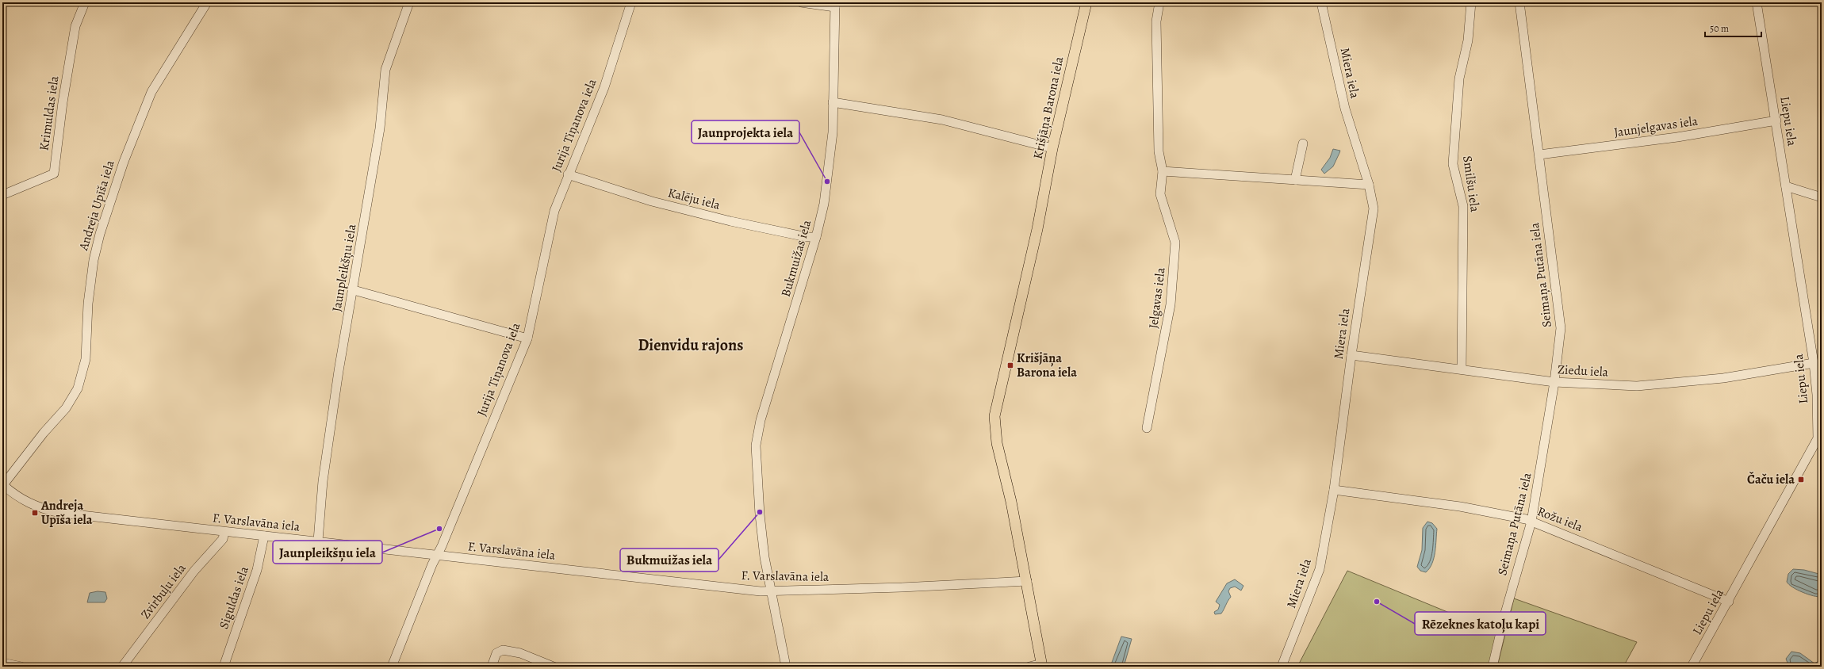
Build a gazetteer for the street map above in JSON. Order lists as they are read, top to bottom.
{
  "streets": {
    "main road": ["Krišjāņa Barona iela"],
    "street": [
      "Miera iela",
      "Krimuldas iela",
      "Liepu iela",
      "Jurija Tiņanova iela",
      "Jaunjelgavas iela",
      "Smilšu iela",
      "Kalēju iela",
      "Andreja Upīša iela",
      "Bukmuižas iela",
      "Jaunpleikšņu iela",
      "Seimaņa Putāna iela",
      "Jelgavas iela",
      "Ziedu iela",
      "Rožu iela",
      "F. Varslavāna iela",
      "Zvirbuļu iela",
      "Siguldas iela"
    ]
  },
  "crossings": [
    ["Miera iela", "Ziedu iela"],
    ["Miera iela", "Rožu iela"],
    ["Krišjāņa Barona iela", "F. Varslavāna iela"],
    ["Liepu iela", "Jaunjelgavas iela"],
    ["Liepu iela", "Ziedu iela"],
    ["Liepu iela", "Rožu iela"],
    ["Jurija Tiņanova iela", "Kalēju iela"],
    ["Jurija Tiņanova iela", "F. Varslavāna iela"],
    ["Jaunjelgavas iela", "Seimaņa Putāna iela"],
    ["Smilšu iela", "Ziedu iela"],
    ["Kalēju iela", "Bukmuižas iela"],
    ["Andreja Upīša iela", "F. Varslavāna iela"],
    ["Bukmuižas iela", "F. Varslavāna iela"],
    ["Jaunpleikšņu iela", "F. Varslavāna iela"],
    ["Seimaņa Putāna iela", "Ziedu iela"],
    ["Seimaņa Putāna iela", "Rožu iela"],
    ["F. Varslavāna iela", "Zvirbuļu iela"],
    ["F. Varslavāna iela", "Siguldas iela"]
  ],
  "districts": ["Dienvidu rajons"],
  "places": {
    "other": [
      "Jaunprojekta iela",
      "Bukmuižas iela",
      "Jaunpleikšņu iela",
      "Rēzeknes katoļu kapi"
    ],
    "transit": ["Krišjāņa Barona iela", "Čaču iela", "Andreja Upīša iela"]
  },
  "scale_bar": "50 m"
}
